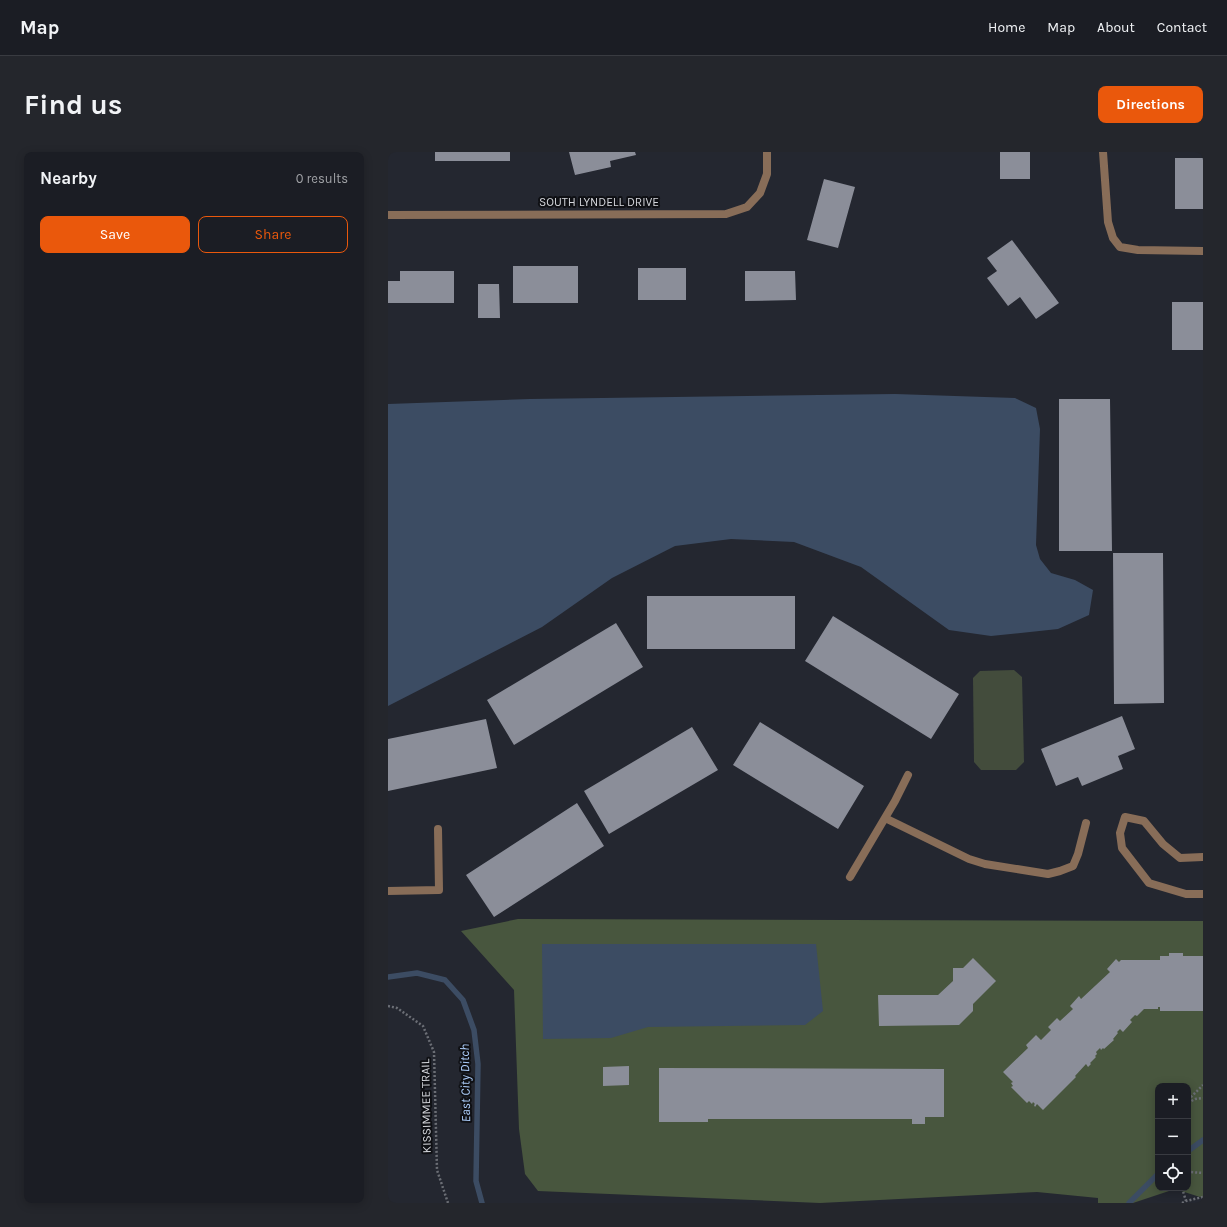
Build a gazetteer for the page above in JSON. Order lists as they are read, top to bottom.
{
  "streets": {
    "street": ["SOUTH LYNDELL DRIVE"],
    "path": ["KISSIMMEE TRAIL"]
  },
  "water": ["East City Ditch"],
  "page": {
    "header": "Map",
    "nav": [
      "Home",
      "Map",
      "About",
      "Contact"
    ],
    "buttons": [
      "Directions",
      ["Save", "Share"]
    ],
    "title": "Find us",
    "heading": ["Nearby", "0 results"],
    "map_buttons": ["+", "−"]
  }
}
